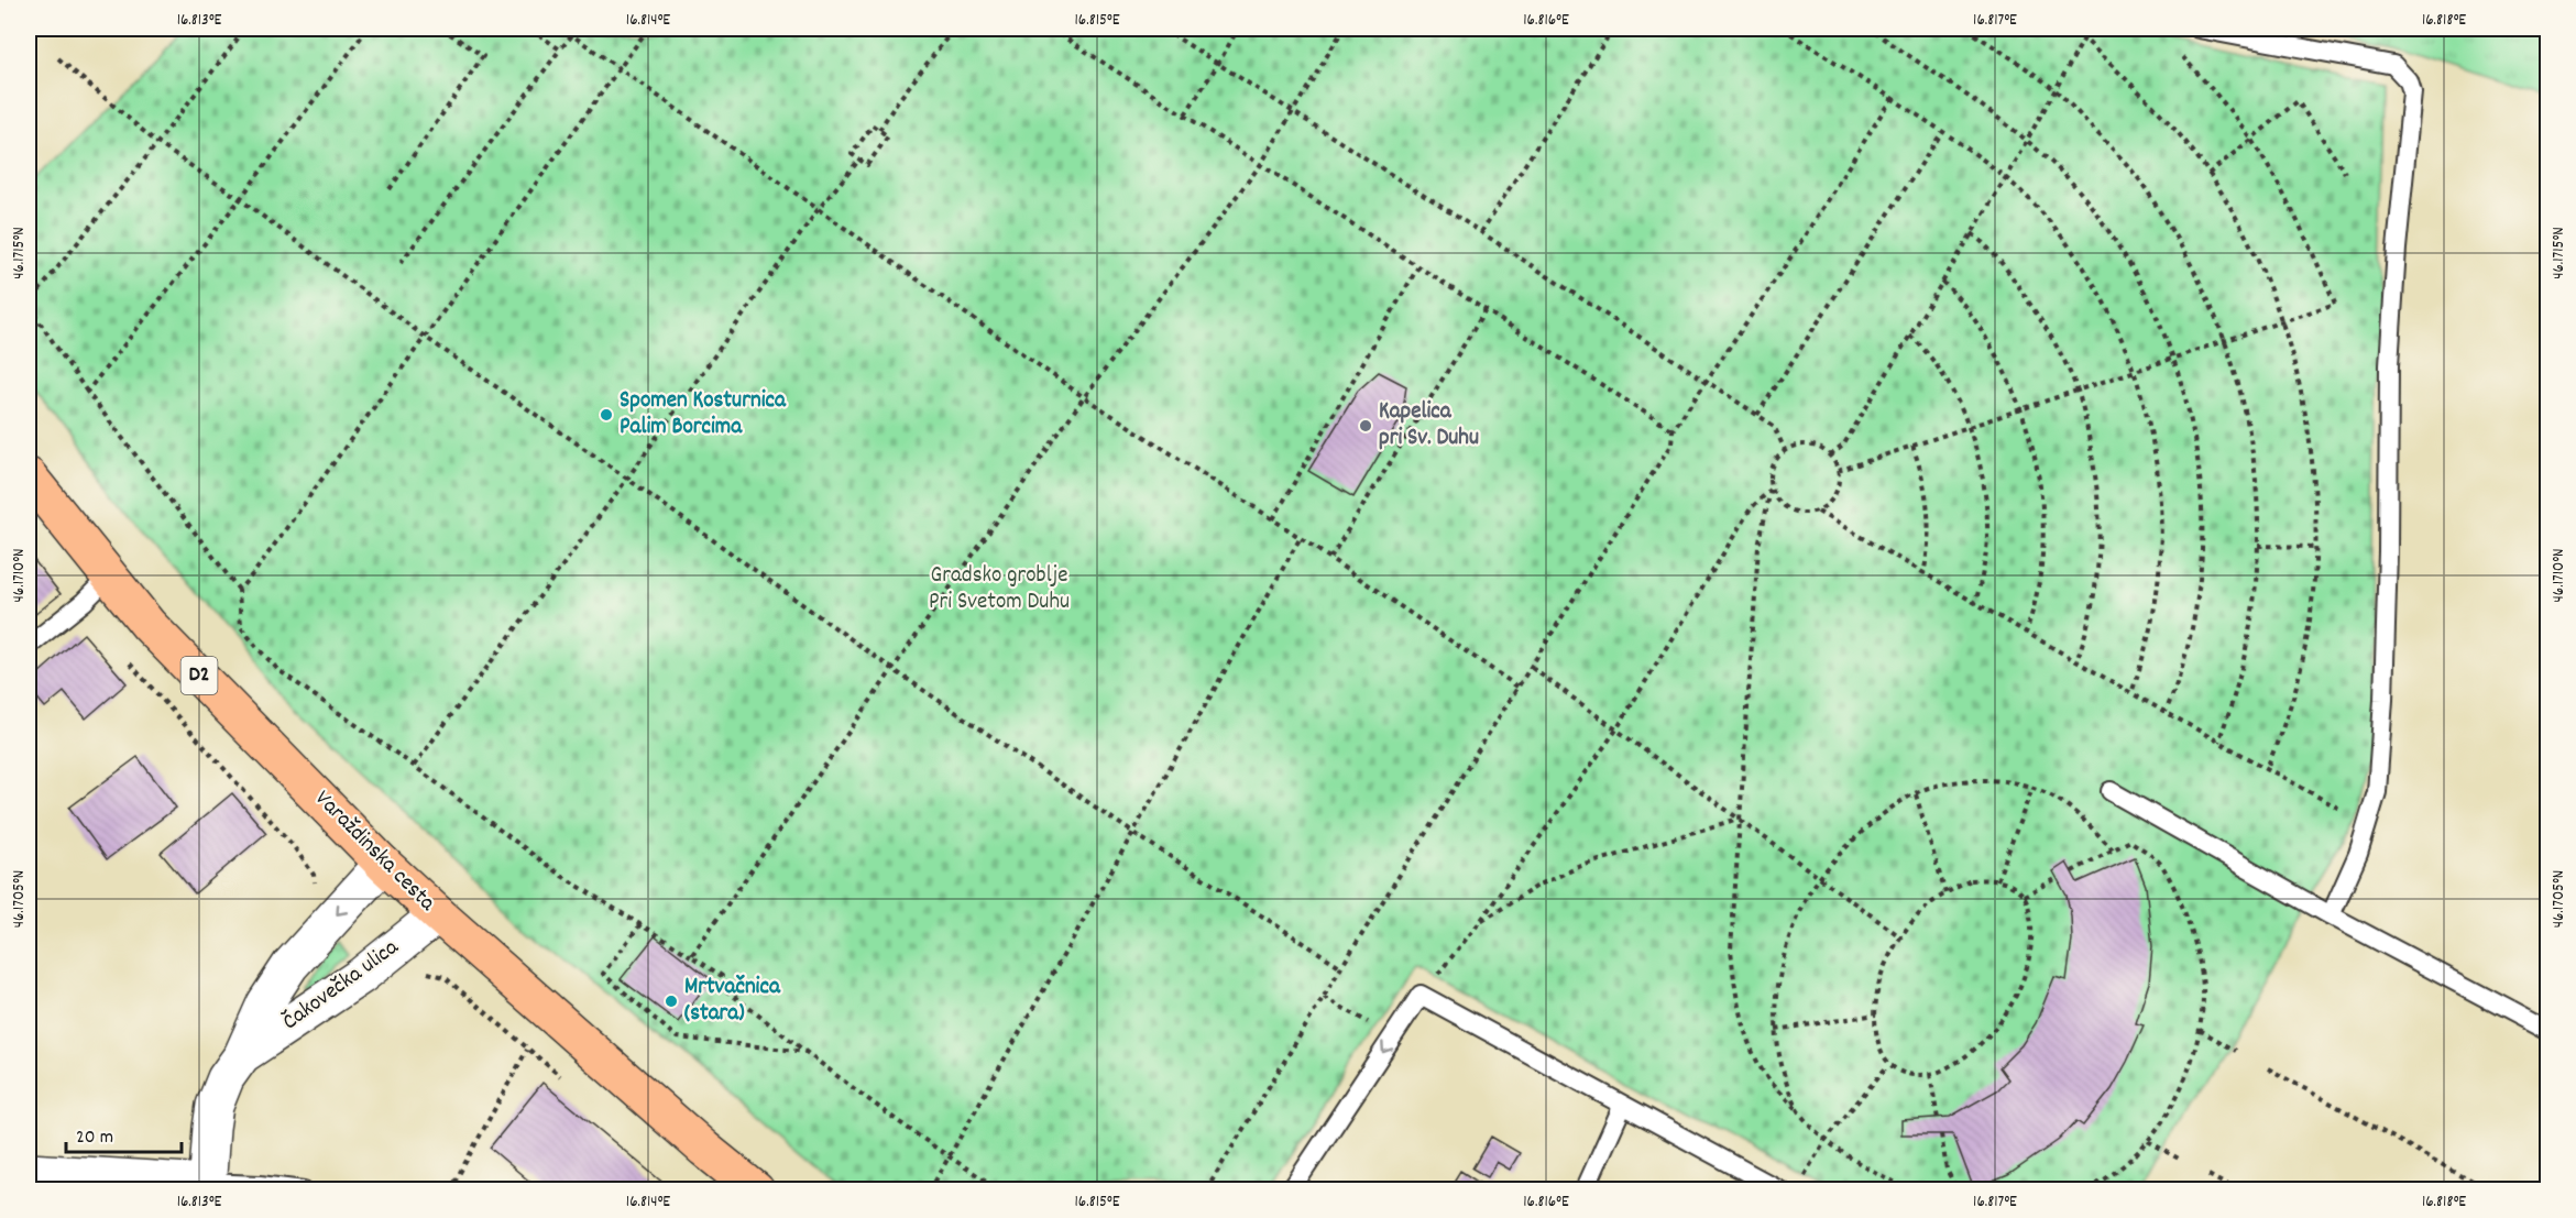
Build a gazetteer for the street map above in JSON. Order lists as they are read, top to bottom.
{
  "streets": {
    "main road": ["D2", "Varaždinska cesta"],
    "street": ["Čakovečka ulica"]
  },
  "crossings": [
    ["Varaždinska cesta", "Čakovečka ulica"]
  ],
  "parks": ["Gradsko groblje Pri Svetom Duhu"],
  "places": ["Spomen Kosturnica Palim Borcima", "Kapelica pri Sv. Duhu", "Mrtvačnica (stara)"],
  "scale_bar": "20 m",
  "coordinates": [
    "16.813°E",
    "16.814°E",
    "16.815°E",
    "16.816°E",
    "16.817°E",
    "16.818°E",
    "46.1715°N",
    "46.1710°N",
    "46.1705°N"
  ]
}
